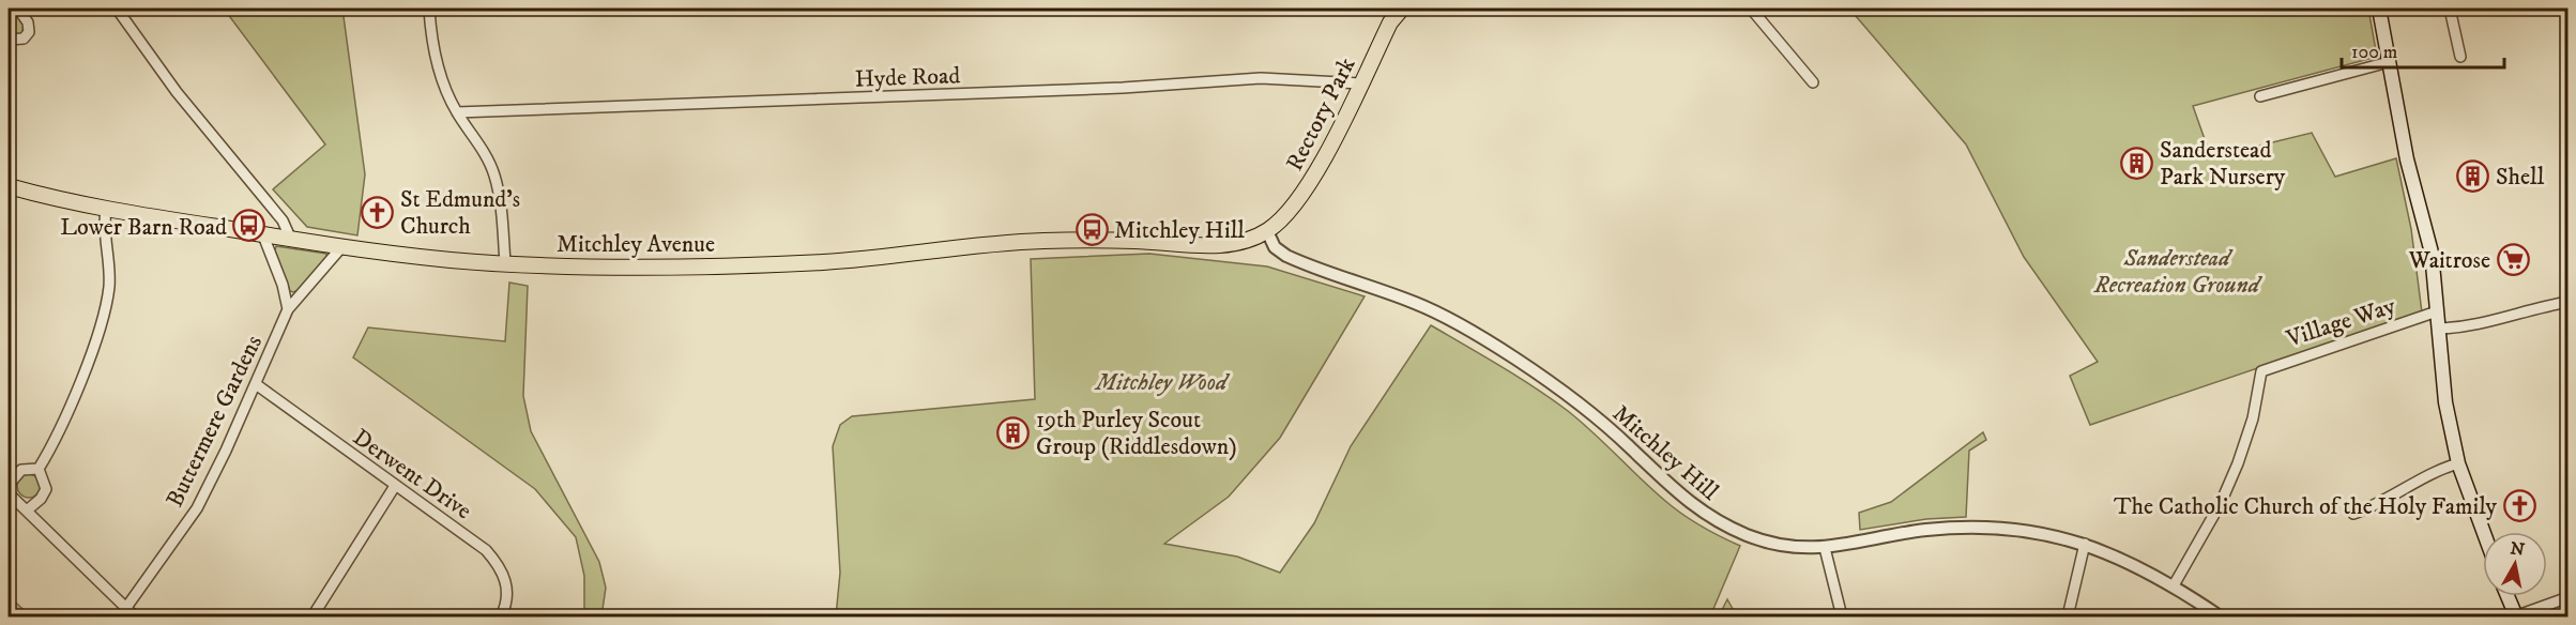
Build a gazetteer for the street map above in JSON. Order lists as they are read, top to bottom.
{
  "streets": {
    "main road": ["Rectory Park", "Mitchley Avenue"],
    "street": [
      "Hyde Road",
      "Village Way",
      "Buttermere Gardens",
      "Mitchley Hill",
      "Derwent Drive"
    ]
  },
  "crossings": [
    ["Hyde Road", "Rectory Park"],
    ["Rectory Park", "Mitchley Avenue"],
    ["Rectory Park", "Mitchley Hill"],
    ["Mitchley Avenue", "Buttermere Gardens"],
    ["Mitchley Avenue", "Mitchley Hill"],
    ["Village Way", "Mitchley Hill"],
    ["Buttermere Gardens", "Derwent Drive"]
  ],
  "parks": ["Sanderstead Recreation Ground", "Mitchley Wood"],
  "places": {
    "building": ["Sanderstead Park Nursery", "Shell", "19th Purley Scout Group (Riddlesdown)"],
    "church": ["St Edmund's Church", "The Catholic Church of the Holy Family"],
    "bus stop": ["Lower Barn Road", "Mitchley Hill"],
    "supermarket": ["Waitrose"]
  },
  "scale_bar": "100 m",
  "north": "top"
}
